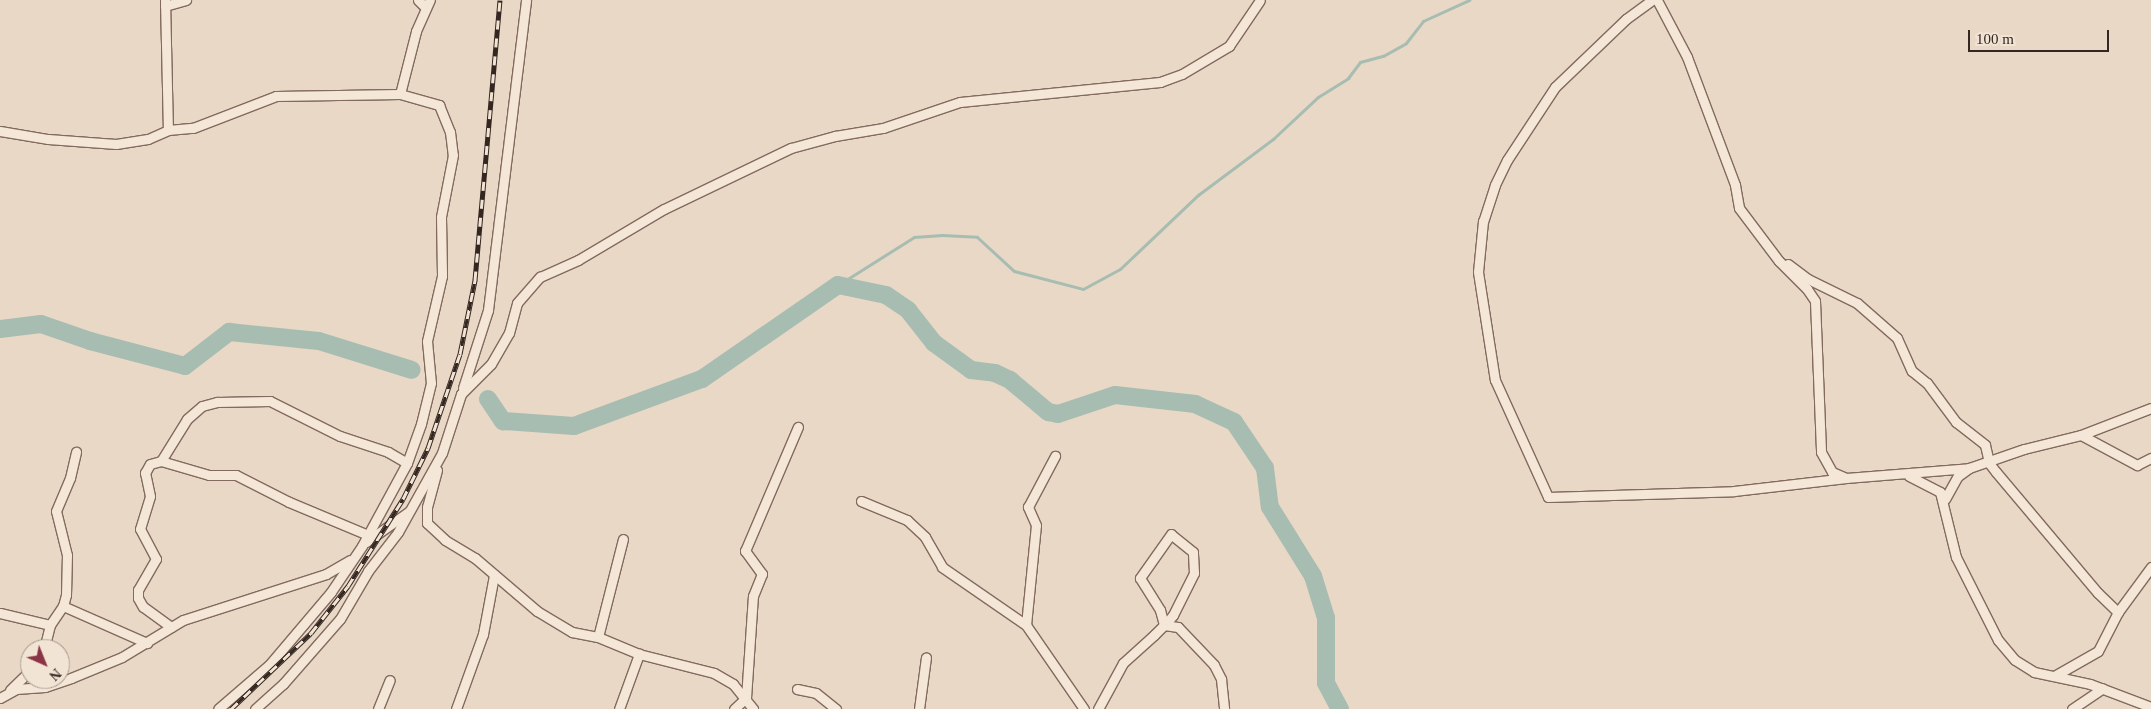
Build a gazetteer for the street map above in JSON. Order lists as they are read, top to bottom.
{
  "scale_bar": "100 m",
  "north": "bottom right"
}
